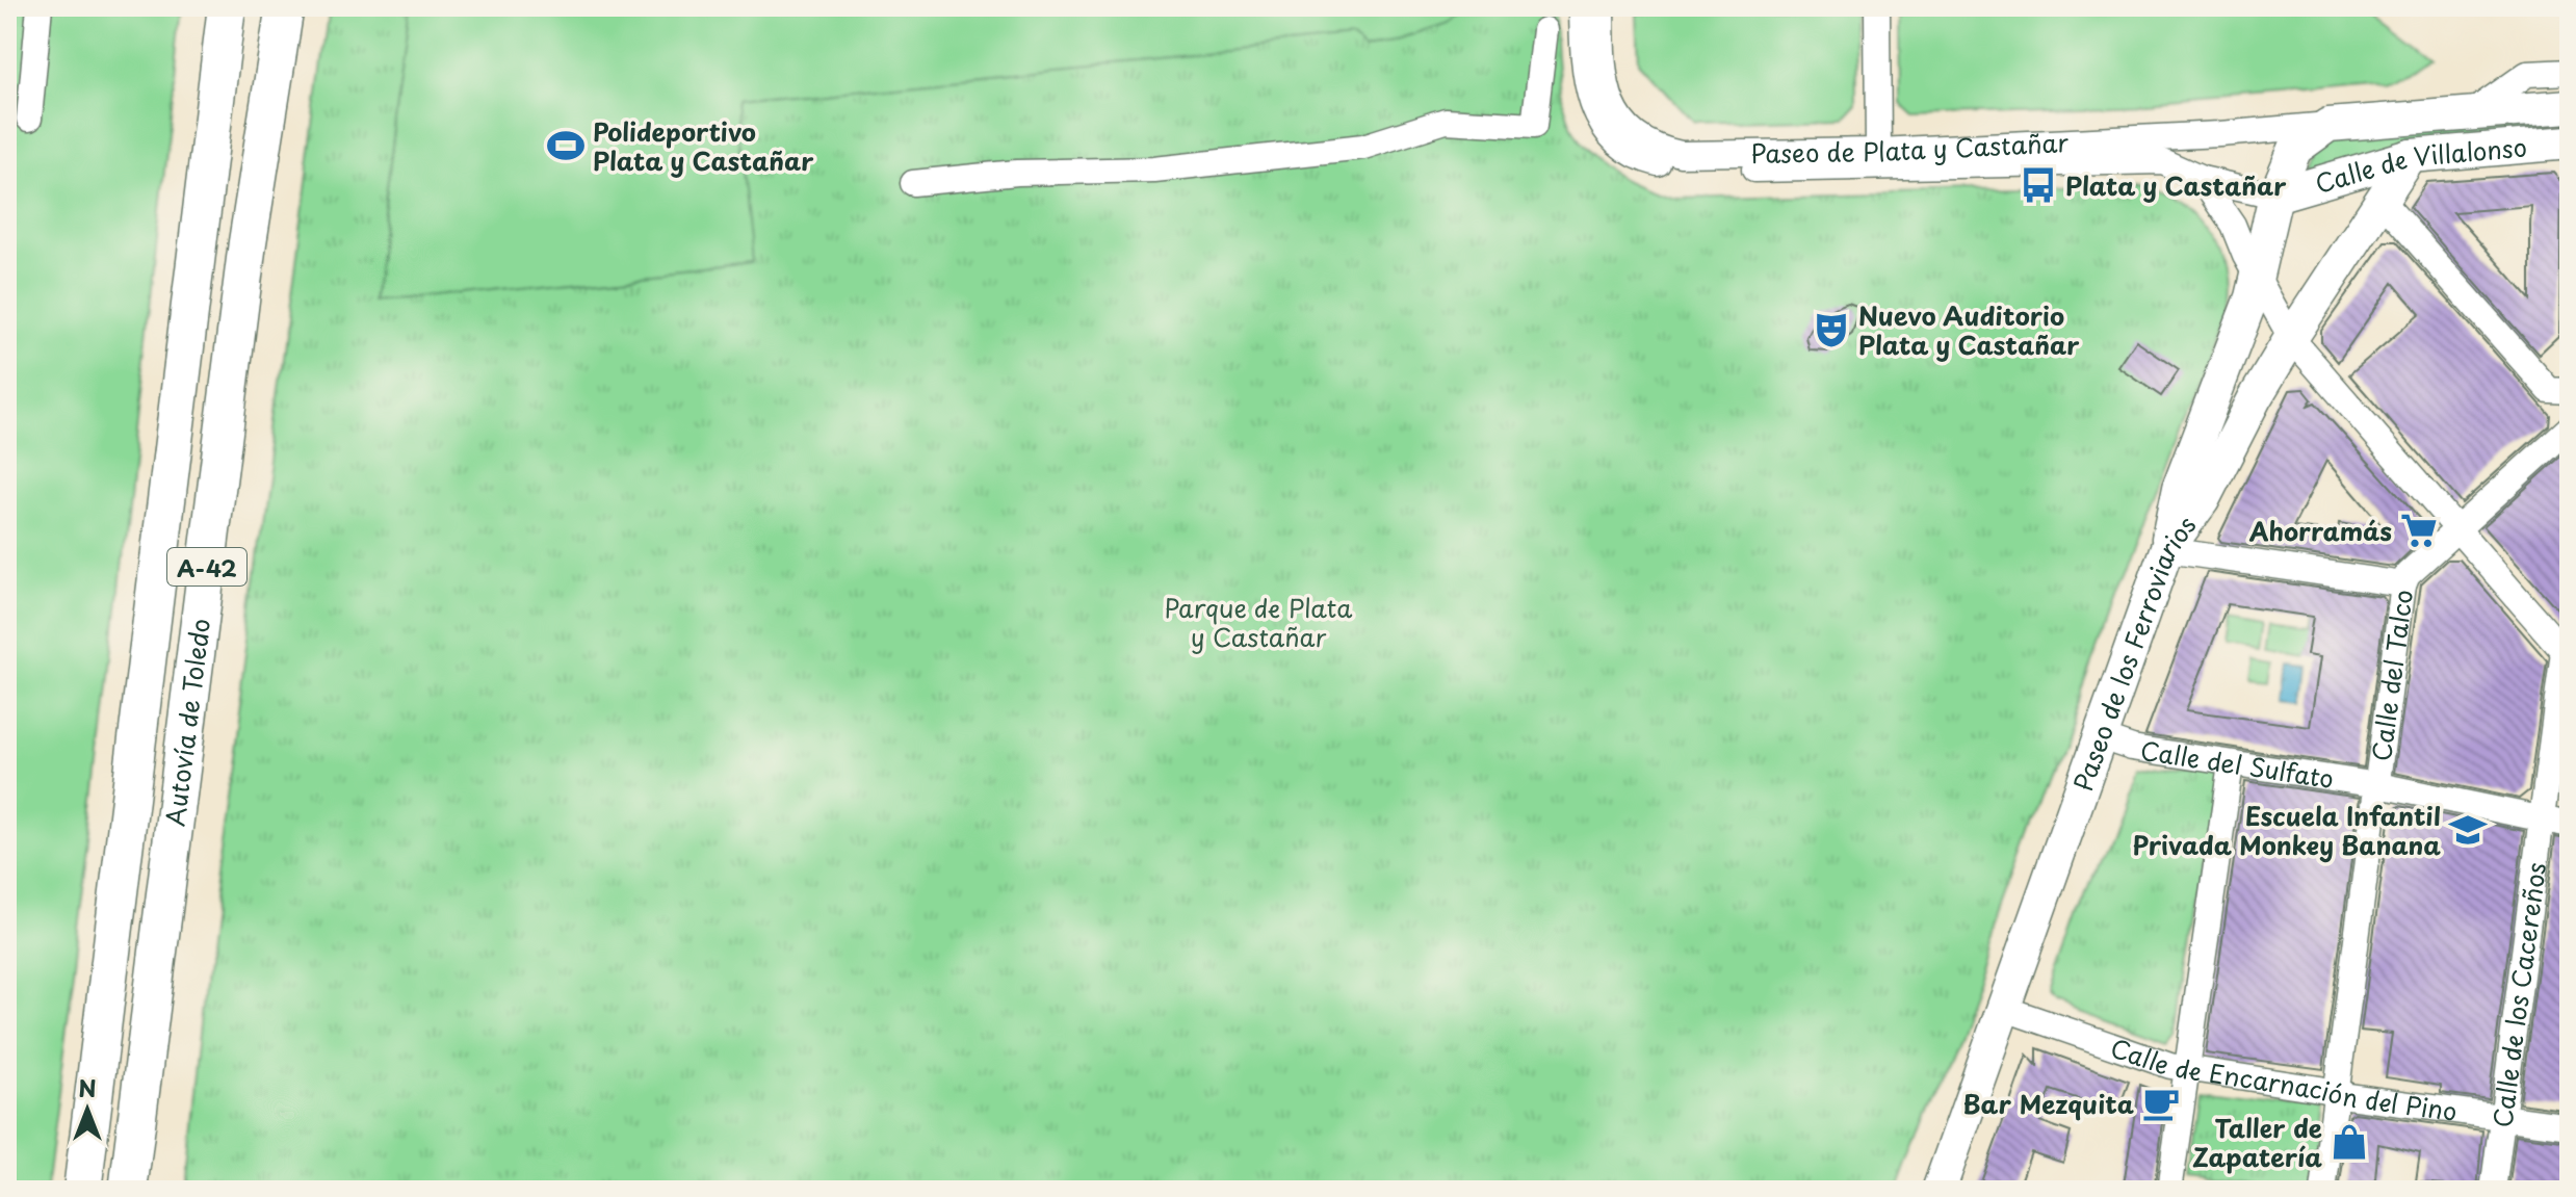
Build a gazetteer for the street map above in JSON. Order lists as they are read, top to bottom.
{
  "streets": {
    "highway": ["A-42", "Autovía de Toledo"],
    "main road": ["Calle de Villalonso", "Paseo de los Ferroviarios"],
    "street": [
      "Paseo de Plata y Castañar",
      "Calle del Talco",
      "Calle del Sulfato",
      "Calle de los Cacereños",
      "Calle de Encarnación del Pino"
    ]
  },
  "crossings": [
    ["Paseo de Plata y Castañar", "Calle de Villalonso"],
    ["Calle de Villalonso", "Paseo de los Ferroviarios"],
    ["Paseo de los Ferroviarios", "Calle del Sulfato"],
    ["Paseo de los Ferroviarios", "Calle de Encarnación del Pino"],
    ["Calle del Talco", "Calle del Sulfato"],
    ["Calle del Talco", "Calle de Encarnación del Pino"],
    ["Calle del Sulfato", "Calle de los Cacereños"],
    ["Calle de los Cacereños", "Calle de Encarnación del Pino"]
  ],
  "parks": ["Parque de Plata y Castañar"],
  "places": {
    "sports": ["Polideportivo Plata y Castañar"],
    "bus stop": ["Plata y Castañar"],
    "theatre": ["Nuevo Auditorio Plata y Castañar"],
    "supermarket": ["Ahorramás"],
    "school or university": ["Escuela Infantil Privada Monkey Banana"],
    "cafe": ["Bar Mezquita"],
    "shop": ["Taller de Zapatería"]
  },
  "north": "top"
}
